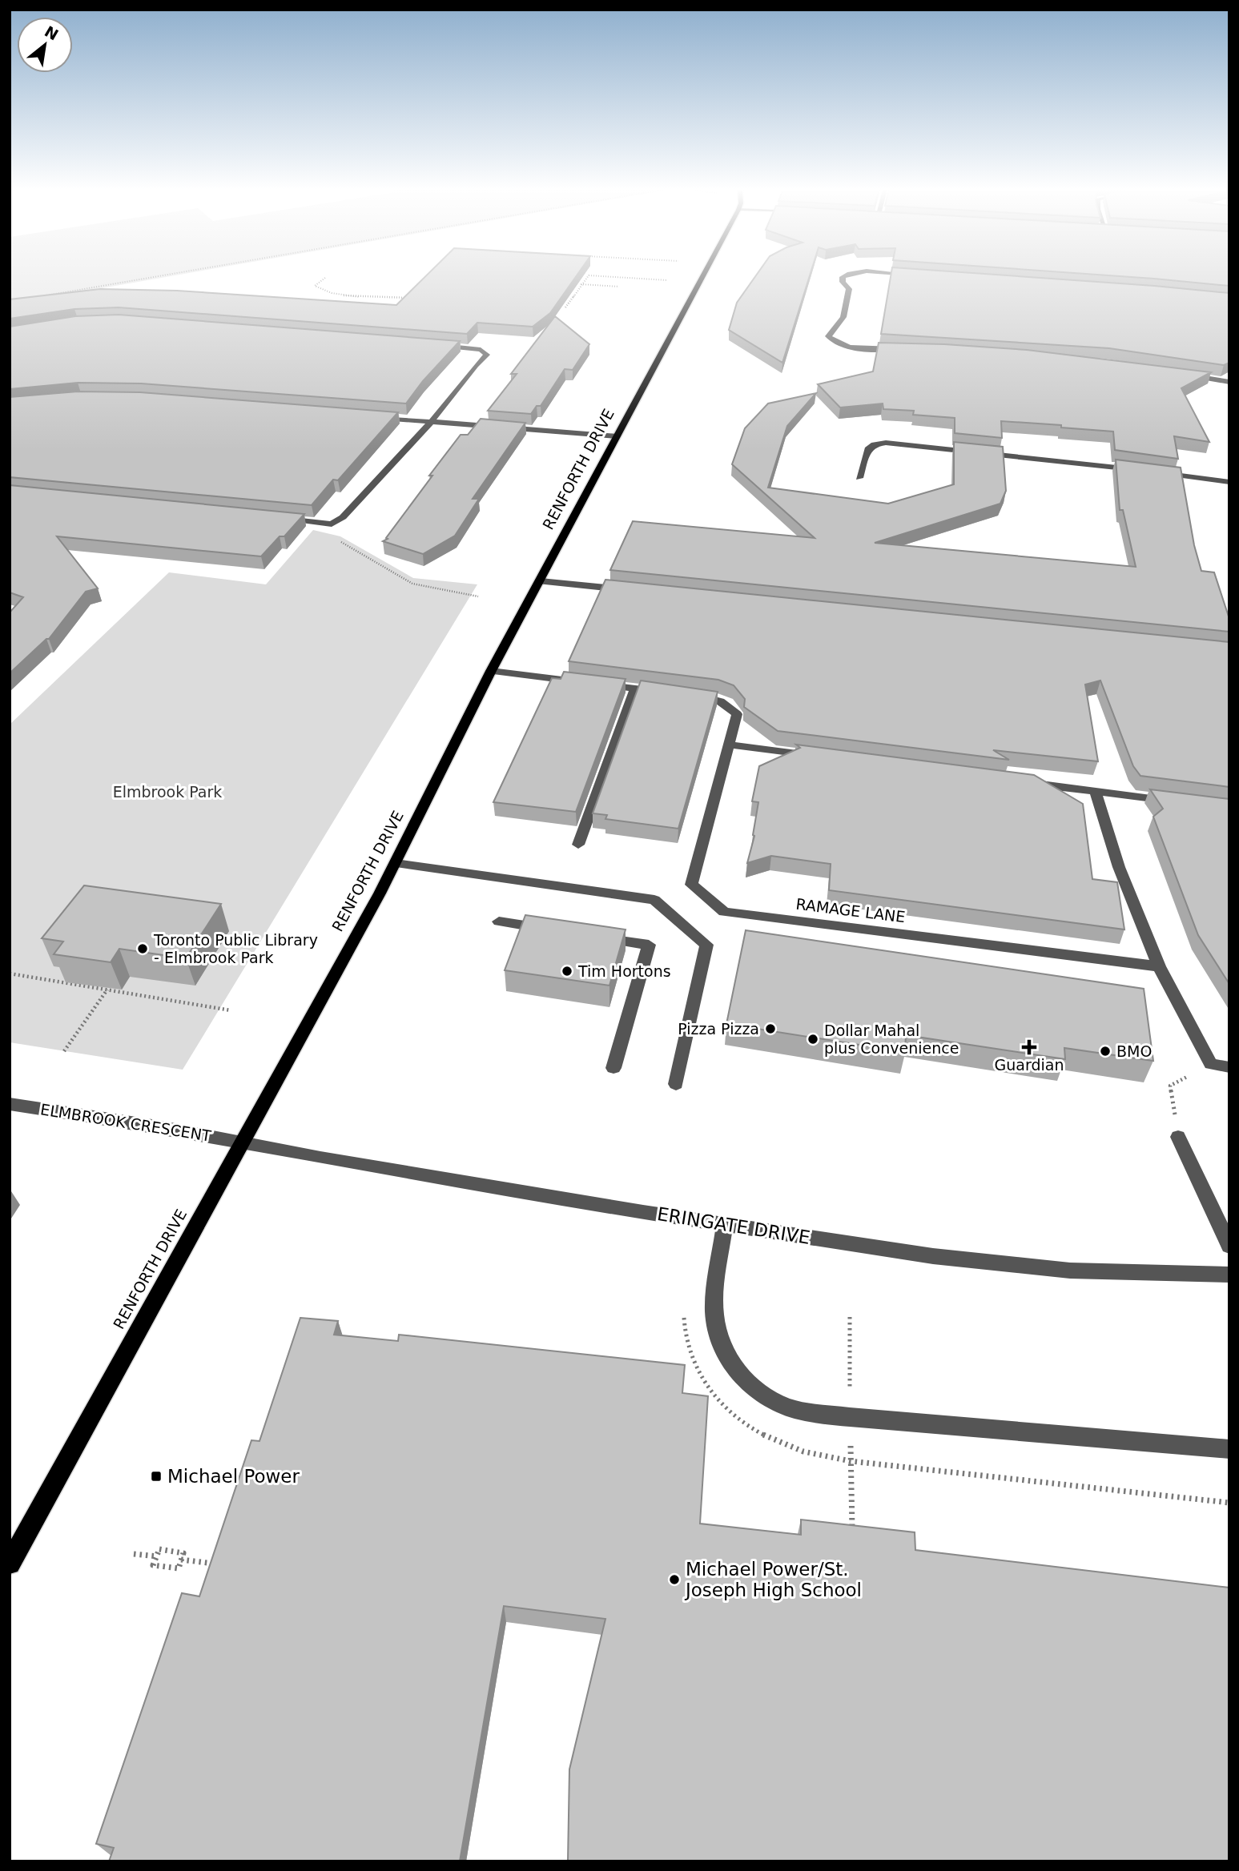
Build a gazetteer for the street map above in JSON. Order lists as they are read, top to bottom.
{
  "streets": {
    "main road": ["RENFORTH DRIVE"],
    "street": ["RAMAGE LANE", "ELMBROOK CRESCENT", "ERINGATE DRIVE"]
  },
  "crossings": [
    ["RENFORTH DRIVE", "ELMBROOK CRESCENT"],
    ["RENFORTH DRIVE", "ERINGATE DRIVE"],
    ["ELMBROOK CRESCENT", "ERINGATE DRIVE"]
  ],
  "parks": ["Elmbrook Park"],
  "places": {
    "other": [
      "Toronto Public Library - Elmbrook Park",
      "Tim Hortons",
      "Pizza Pizza",
      "Dollar Mahal plus Convenience",
      "BMO",
      "Michael Power/St. Joseph High School"
    ],
    "health": ["Guardian"],
    "transit": ["Michael Power"]
  },
  "north": "top right"
}
